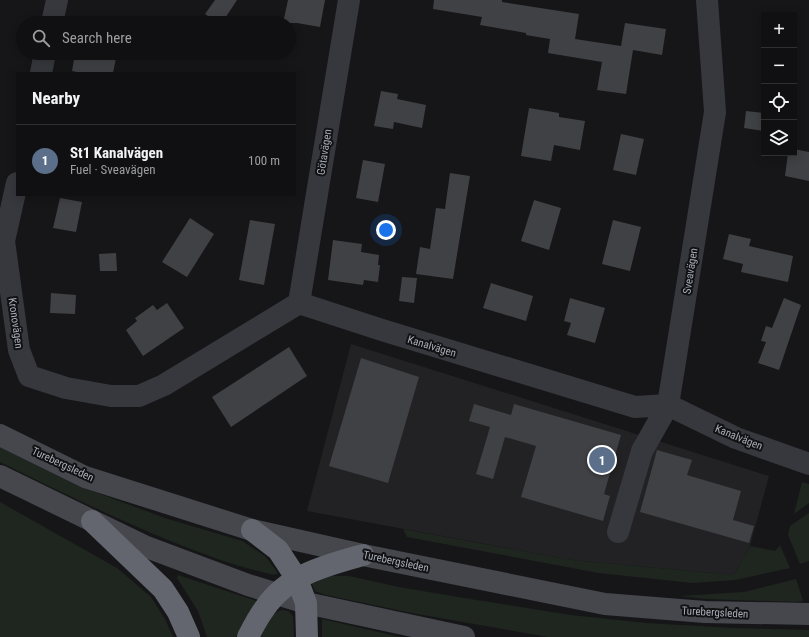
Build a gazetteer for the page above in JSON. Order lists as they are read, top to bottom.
{
  "streets": {
    "main road": ["Turebergsleden"],
    "street": [
      "Götavägen",
      "Sveavägen",
      "Kronovägen",
      "Kanalvägen"
    ]
  },
  "crossings": [
    ["Götavägen", "Kronovägen"],
    ["Götavägen", "Kanalvägen"],
    ["Sveavägen", "Kanalvägen"],
    ["Kronovägen", "Kanalvägen"]
  ],
  "page": {
    "map_buttons": ["+", "−"],
    "search": "Search here",
    "heading": "Nearby",
    "list": [
      {
        "mark": "1",
        "name": "St1 Kanalvägen",
        "note": "Fuel · Sveavägen",
        "value": "100 m"
      }
    ],
    "pins": "1"
  }
}
